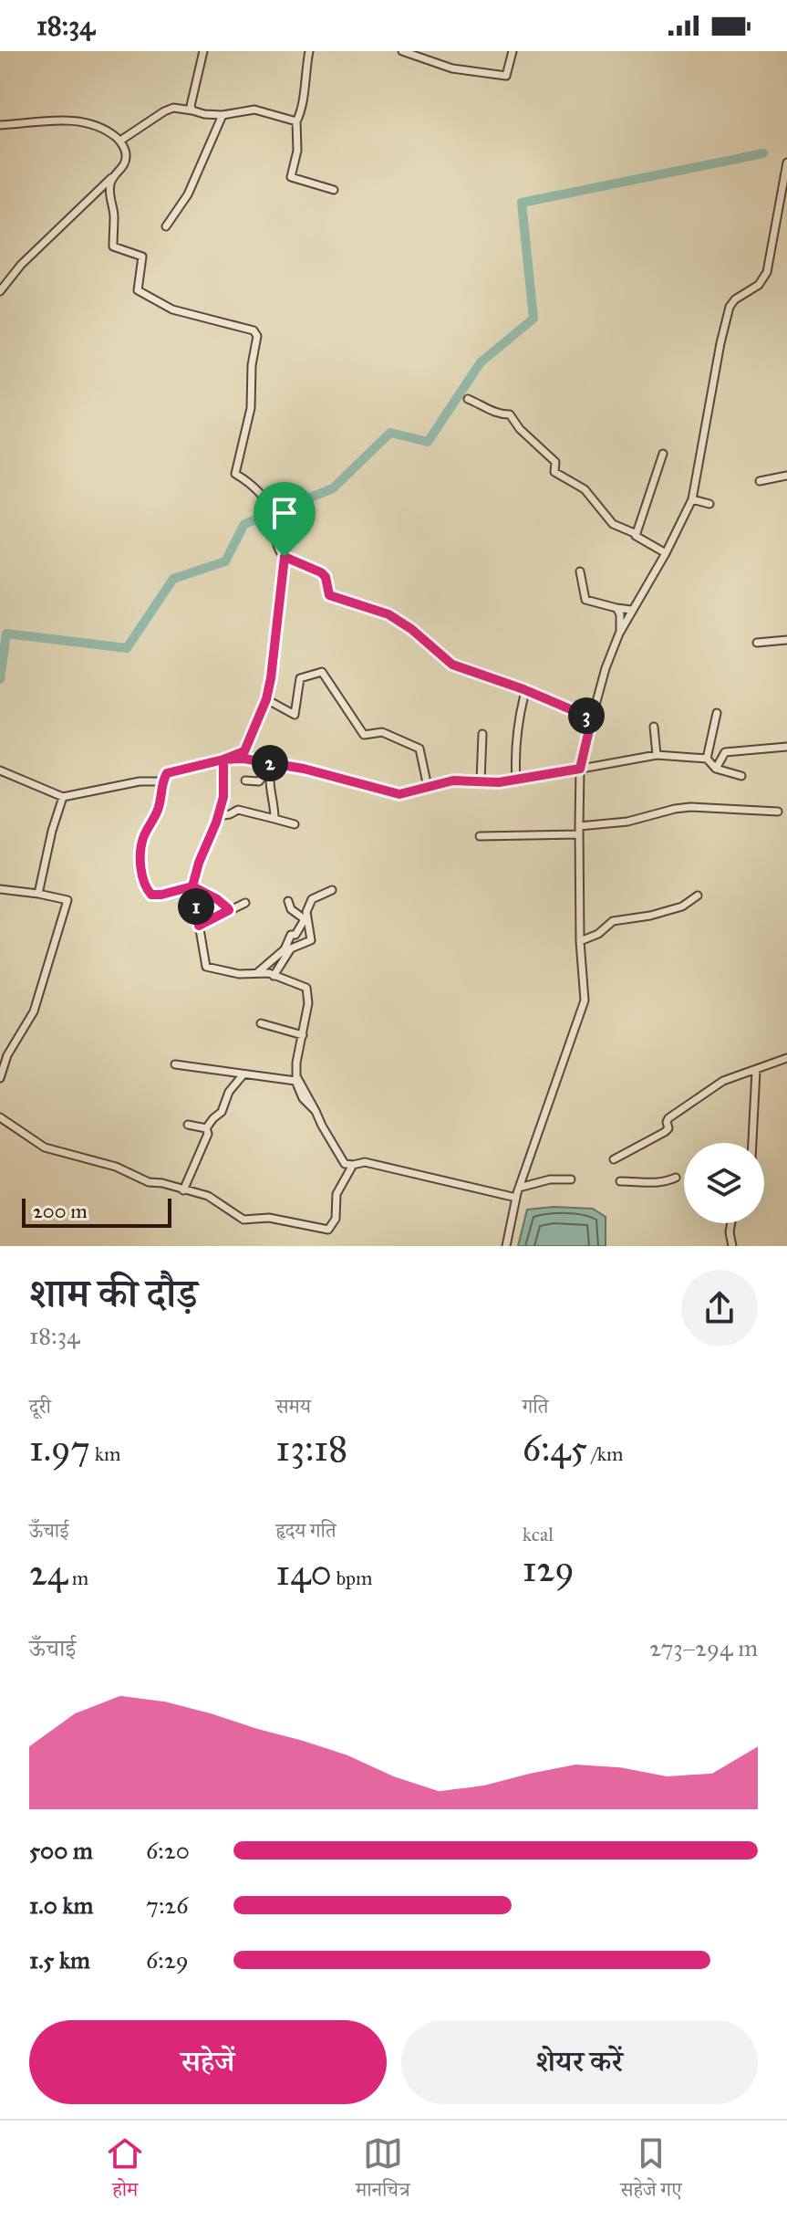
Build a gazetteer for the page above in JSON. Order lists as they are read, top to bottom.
{
  "scale_bar": "200 m",
  "page": {
    "status": "18:34",
    "pins": ["3", "2", "1"],
    "scale": "200 m",
    "heading": ["शाम की दौड़", "18:34"],
    "stats": [
      ["दूरी", "1.97 km"],
      ["समय", "13:18"],
      ["गति", "6:45 /km"],
      ["ऊँचाई", "24 m"],
      ["हृदय गति", "140 bpm"],
      ["kcal", "129"]
    ],
    "chart": ["ऊँचाई", "273–294 m"],
    "list": [
      {
        "name": "500 m",
        "note": "6:20"
      },
      {
        "name": "1.0 km",
        "note": "7:26"
      },
      {
        "name": "1.5 km",
        "note": "6:29"
      }
    ],
    "buttons": ["सहेजें", "शेयर करें"],
    "tabs": ["होम", "मानचित्र", "सहेजे गए"]
  }
}
